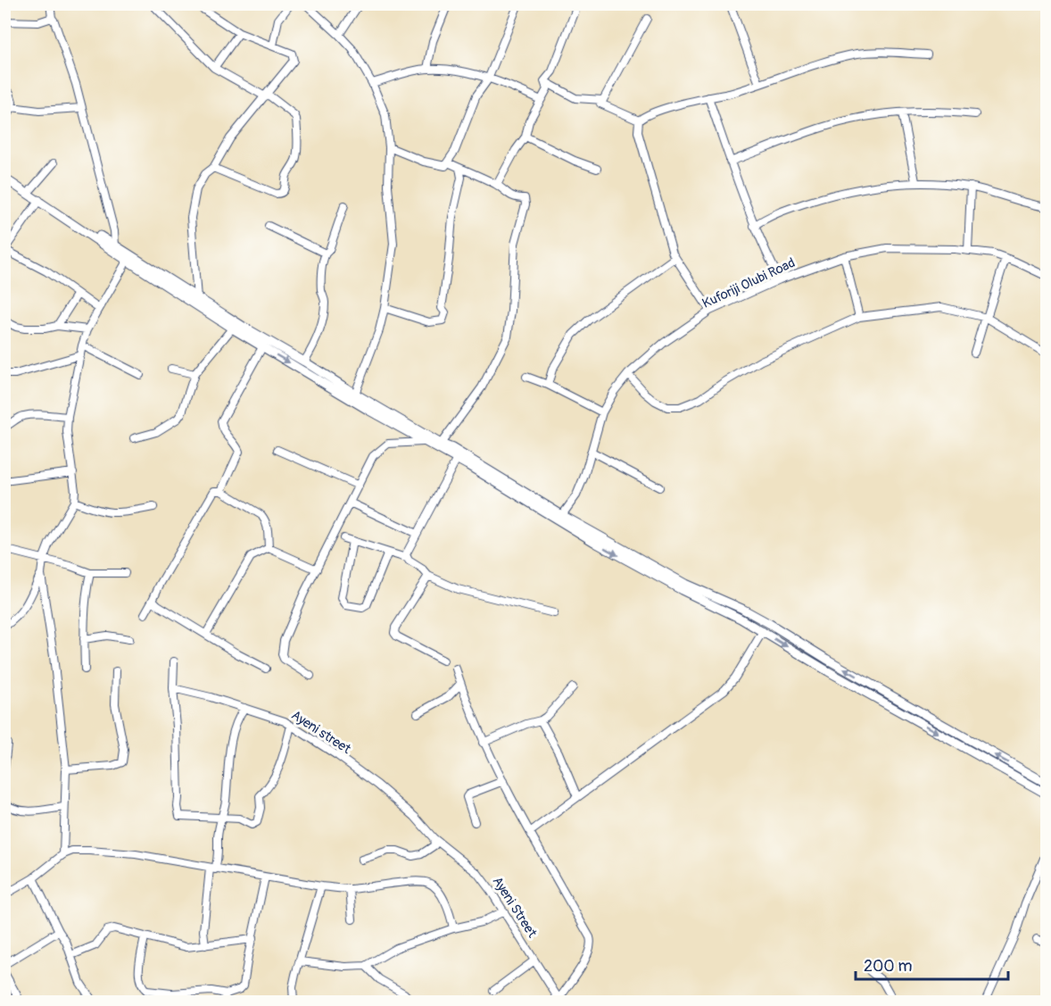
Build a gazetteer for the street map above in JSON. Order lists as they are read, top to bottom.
{
  "streets": {
    "street": ["Kuforiji Olubi Road", "Ayeni street", "Ayeni Street"]
  },
  "crossings": [
    ["Ayeni street", "Ayeni Street"]
  ],
  "scale_bar": "200 m"
}
